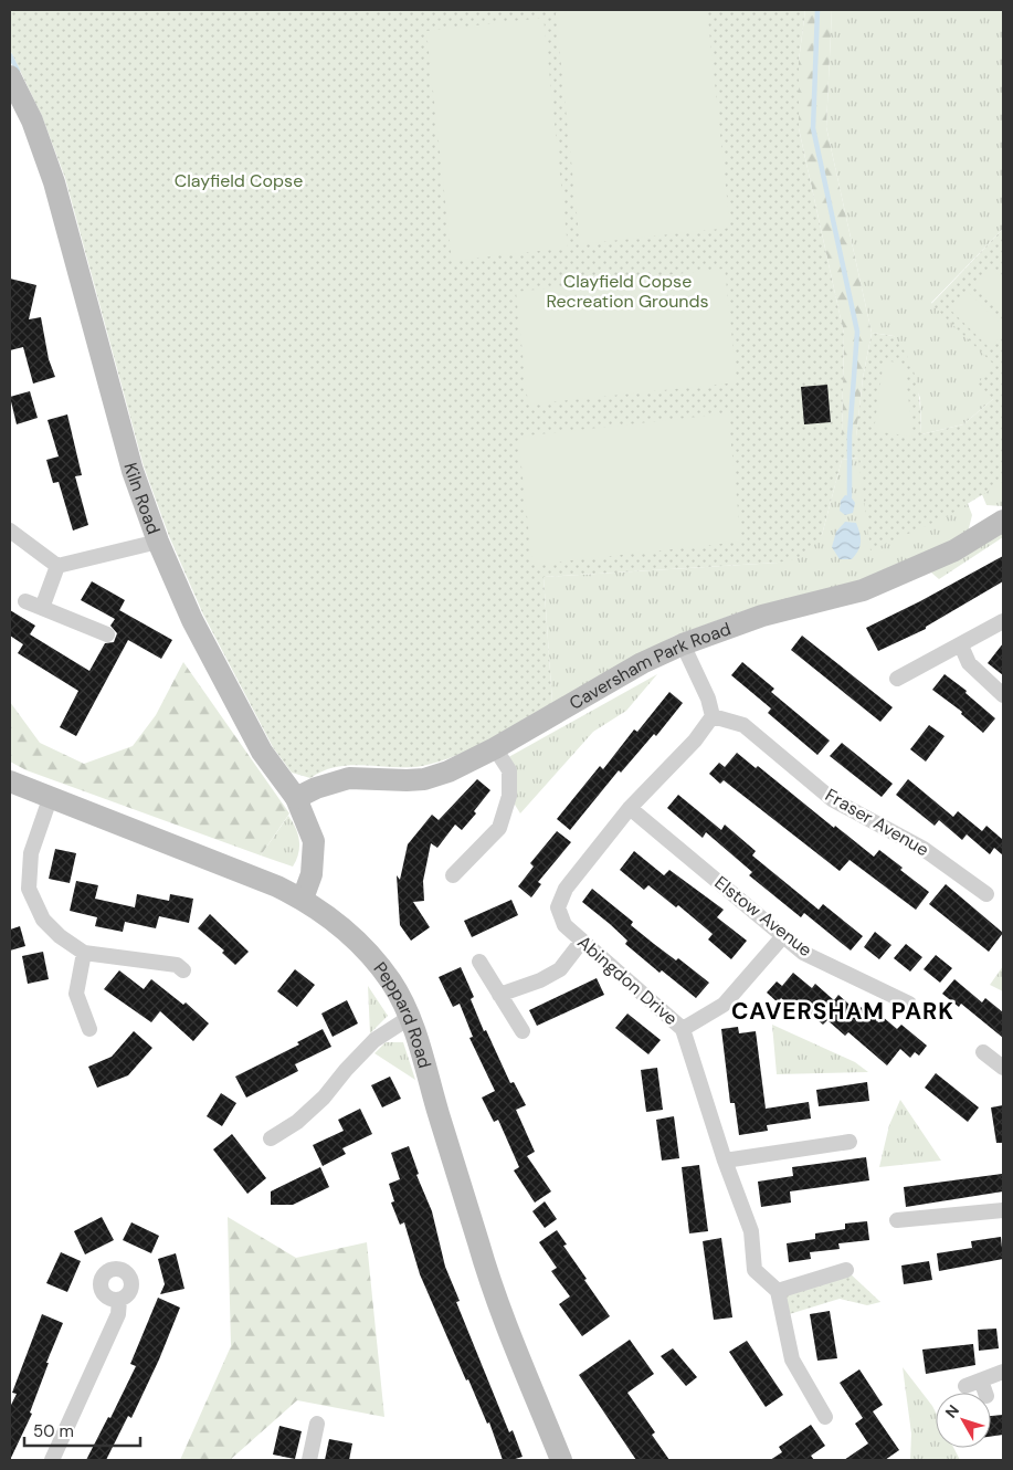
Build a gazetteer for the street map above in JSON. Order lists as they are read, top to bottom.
{
  "streets": {
    "street": [
      "Kiln Road",
      "Caversham Park Road",
      "Fraser Avenue",
      "Elstow Avenue",
      "Abingdon Drive",
      "Peppard Road"
    ]
  },
  "crossings": [
    ["Kiln Road", "Caversham Park Road"],
    ["Kiln Road", "Peppard Road"],
    ["Fraser Avenue", "Abingdon Drive"],
    ["Elstow Avenue", "Abingdon Drive"]
  ],
  "districts": ["CAVERSHAM PARK"],
  "parks": ["Clayfield Copse", "Clayfield Copse Recreation Grounds"],
  "scale_bar": "50 m",
  "north": "top left"
}
